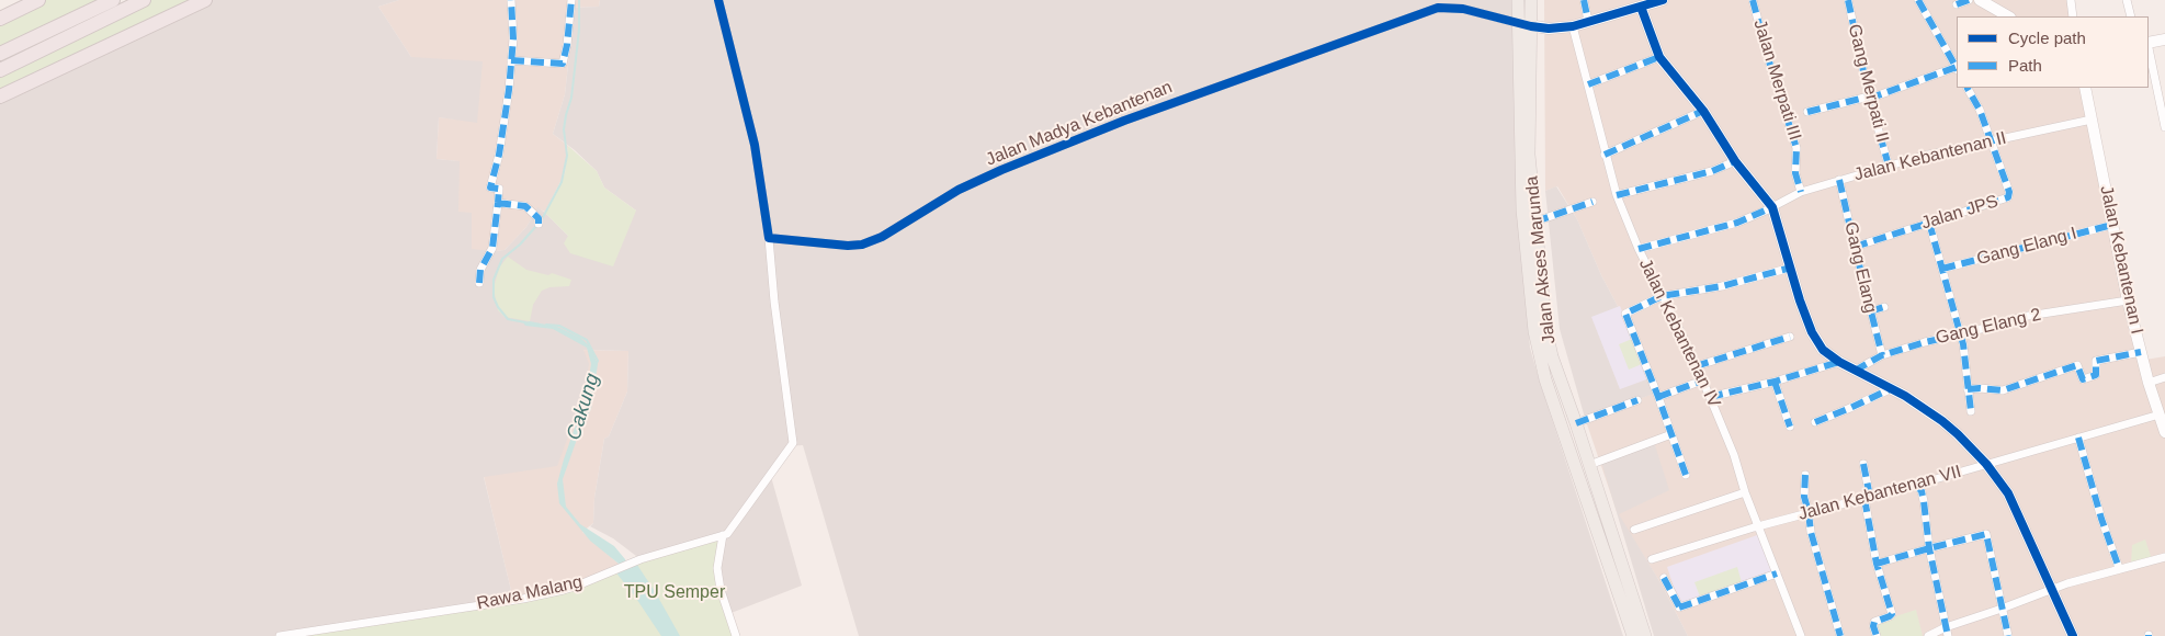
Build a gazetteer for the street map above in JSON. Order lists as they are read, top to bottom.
{
  "streets": {
    "main road": ["Jalan Akses Marunda"],
    "street": [
      "Jalan Merpati III",
      "Gang Merpati II",
      "Jalan Madya Kebantenan",
      "Jalan Kebantenan II",
      "Jalan JPS",
      "Gang Elang I",
      "Jalan Kebantenan I",
      "Gang Elang",
      "Gang Elang 2",
      "Jalan Kebantenan IV",
      "Jalan Kebantenan VII",
      "Rawa Malang"
    ]
  },
  "crossings": [
    ["Jalan Merpati III", "Jalan Kebantenan II"],
    ["Gang Merpati II", "Jalan Kebantenan II"],
    ["Jalan Madya Kebantenan", "Jalan Akses Marunda"],
    ["Jalan Madya Kebantenan", "Jalan Kebantenan IV"],
    ["Jalan Kebantenan II", "Jalan JPS"],
    ["Jalan Kebantenan II", "Jalan Kebantenan I"],
    ["Jalan Kebantenan II", "Gang Elang"],
    ["Jalan Kebantenan II", "Jalan Kebantenan IV"],
    ["Jalan JPS", "Gang Elang"],
    ["Gang Elang I", "Jalan Kebantenan I"],
    ["Jalan Kebantenan I", "Gang Elang 2"],
    ["Jalan Kebantenan I", "Jalan Kebantenan VII"],
    ["Gang Elang", "Gang Elang 2"],
    ["Jalan Kebantenan IV", "Jalan Kebantenan VII"]
  ],
  "water": ["Cakung"],
  "parks": ["TPU Semper"],
  "legend": ["Cycle path", "Path"]
}
